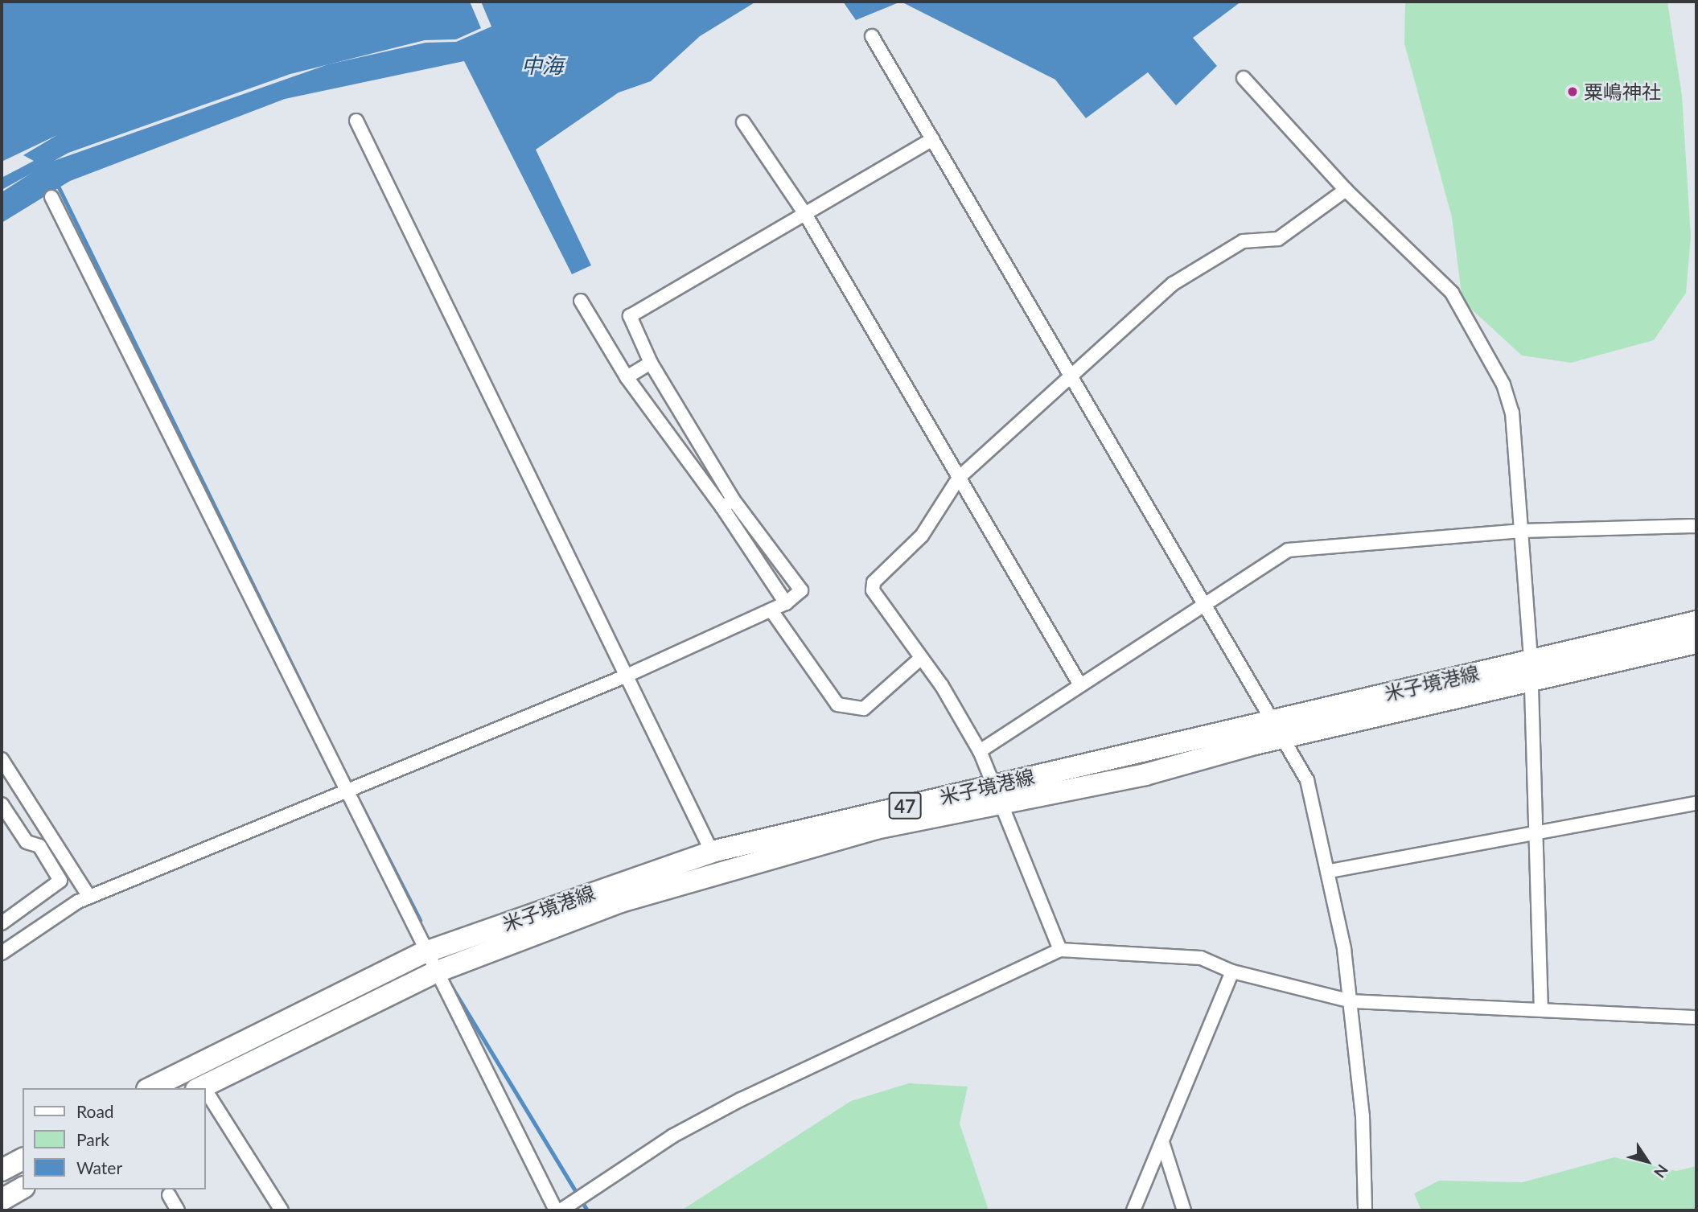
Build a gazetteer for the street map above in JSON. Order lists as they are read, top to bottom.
{
  "streets": {
    "main road": ["米子境港線", "47"]
  },
  "water": ["中海"],
  "places": ["粟嶋神社"],
  "legend": ["Road", "Park", "Water"],
  "north": "bottom right"
}
